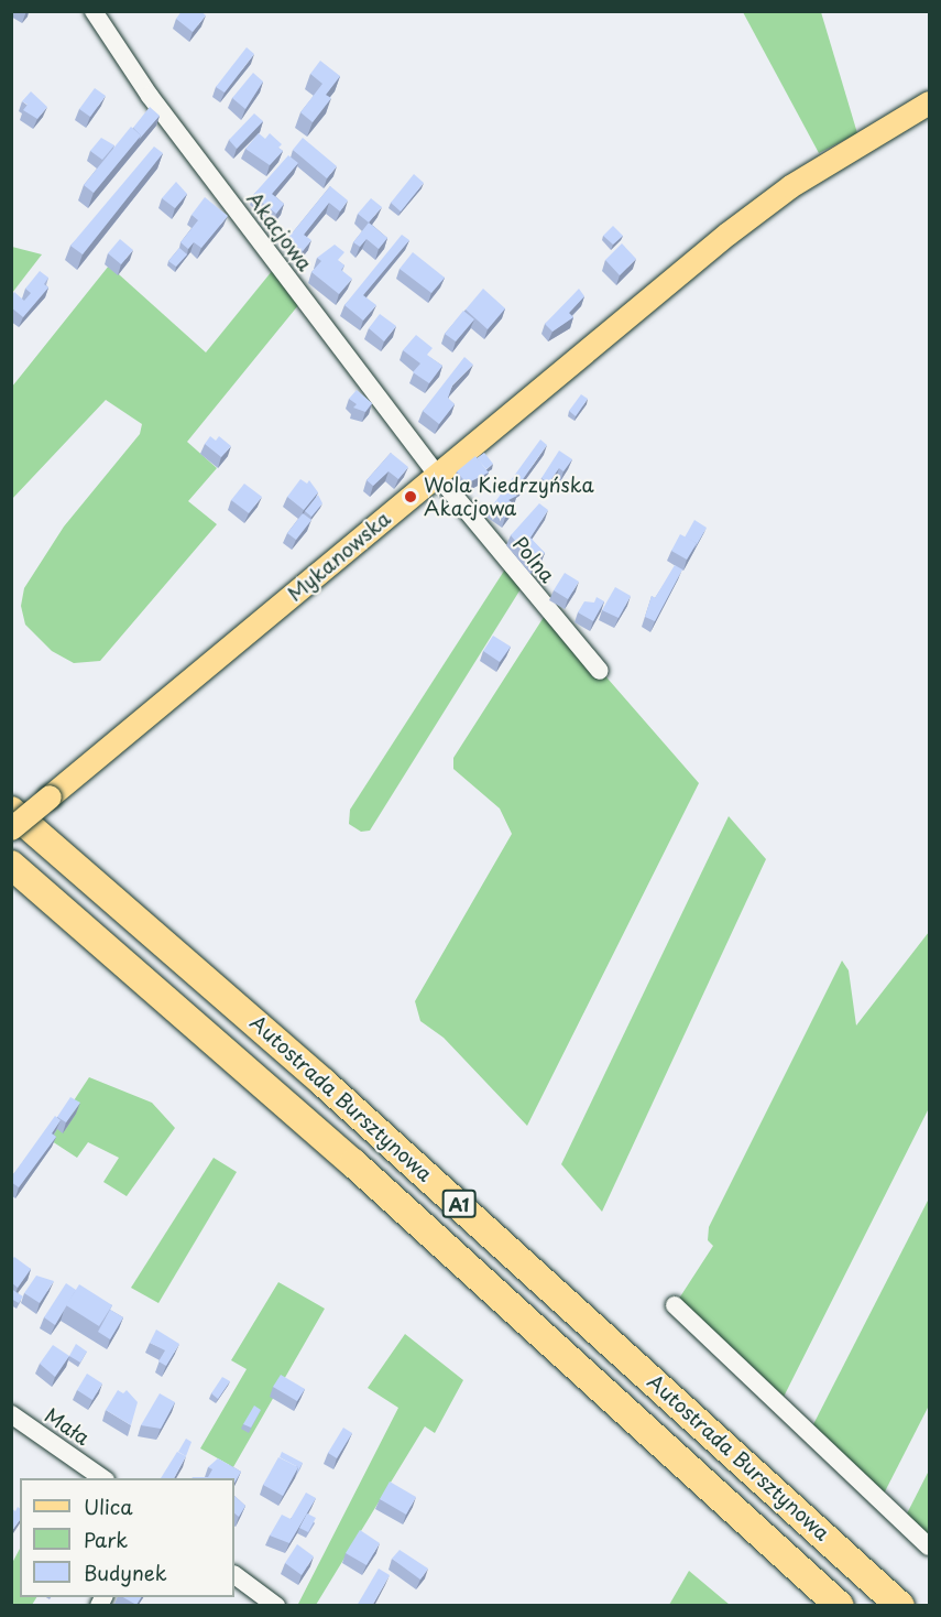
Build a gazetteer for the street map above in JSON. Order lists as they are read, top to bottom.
{
  "streets": {
    "highway": ["Autostrada Bursztynowa", "A1"],
    "main road": ["Mykanowska"],
    "street": ["Akacjowa", "Polna", "Mała"]
  },
  "crossings": [
    ["Akacjowa", "Mykanowska"],
    ["Akacjowa", "Polna"],
    ["Mykanowska", "Polna"]
  ],
  "places": ["Wola Kiedrzyńska Akacjowa"],
  "legend": ["Ulica", "Park", "Budynek"]
}
